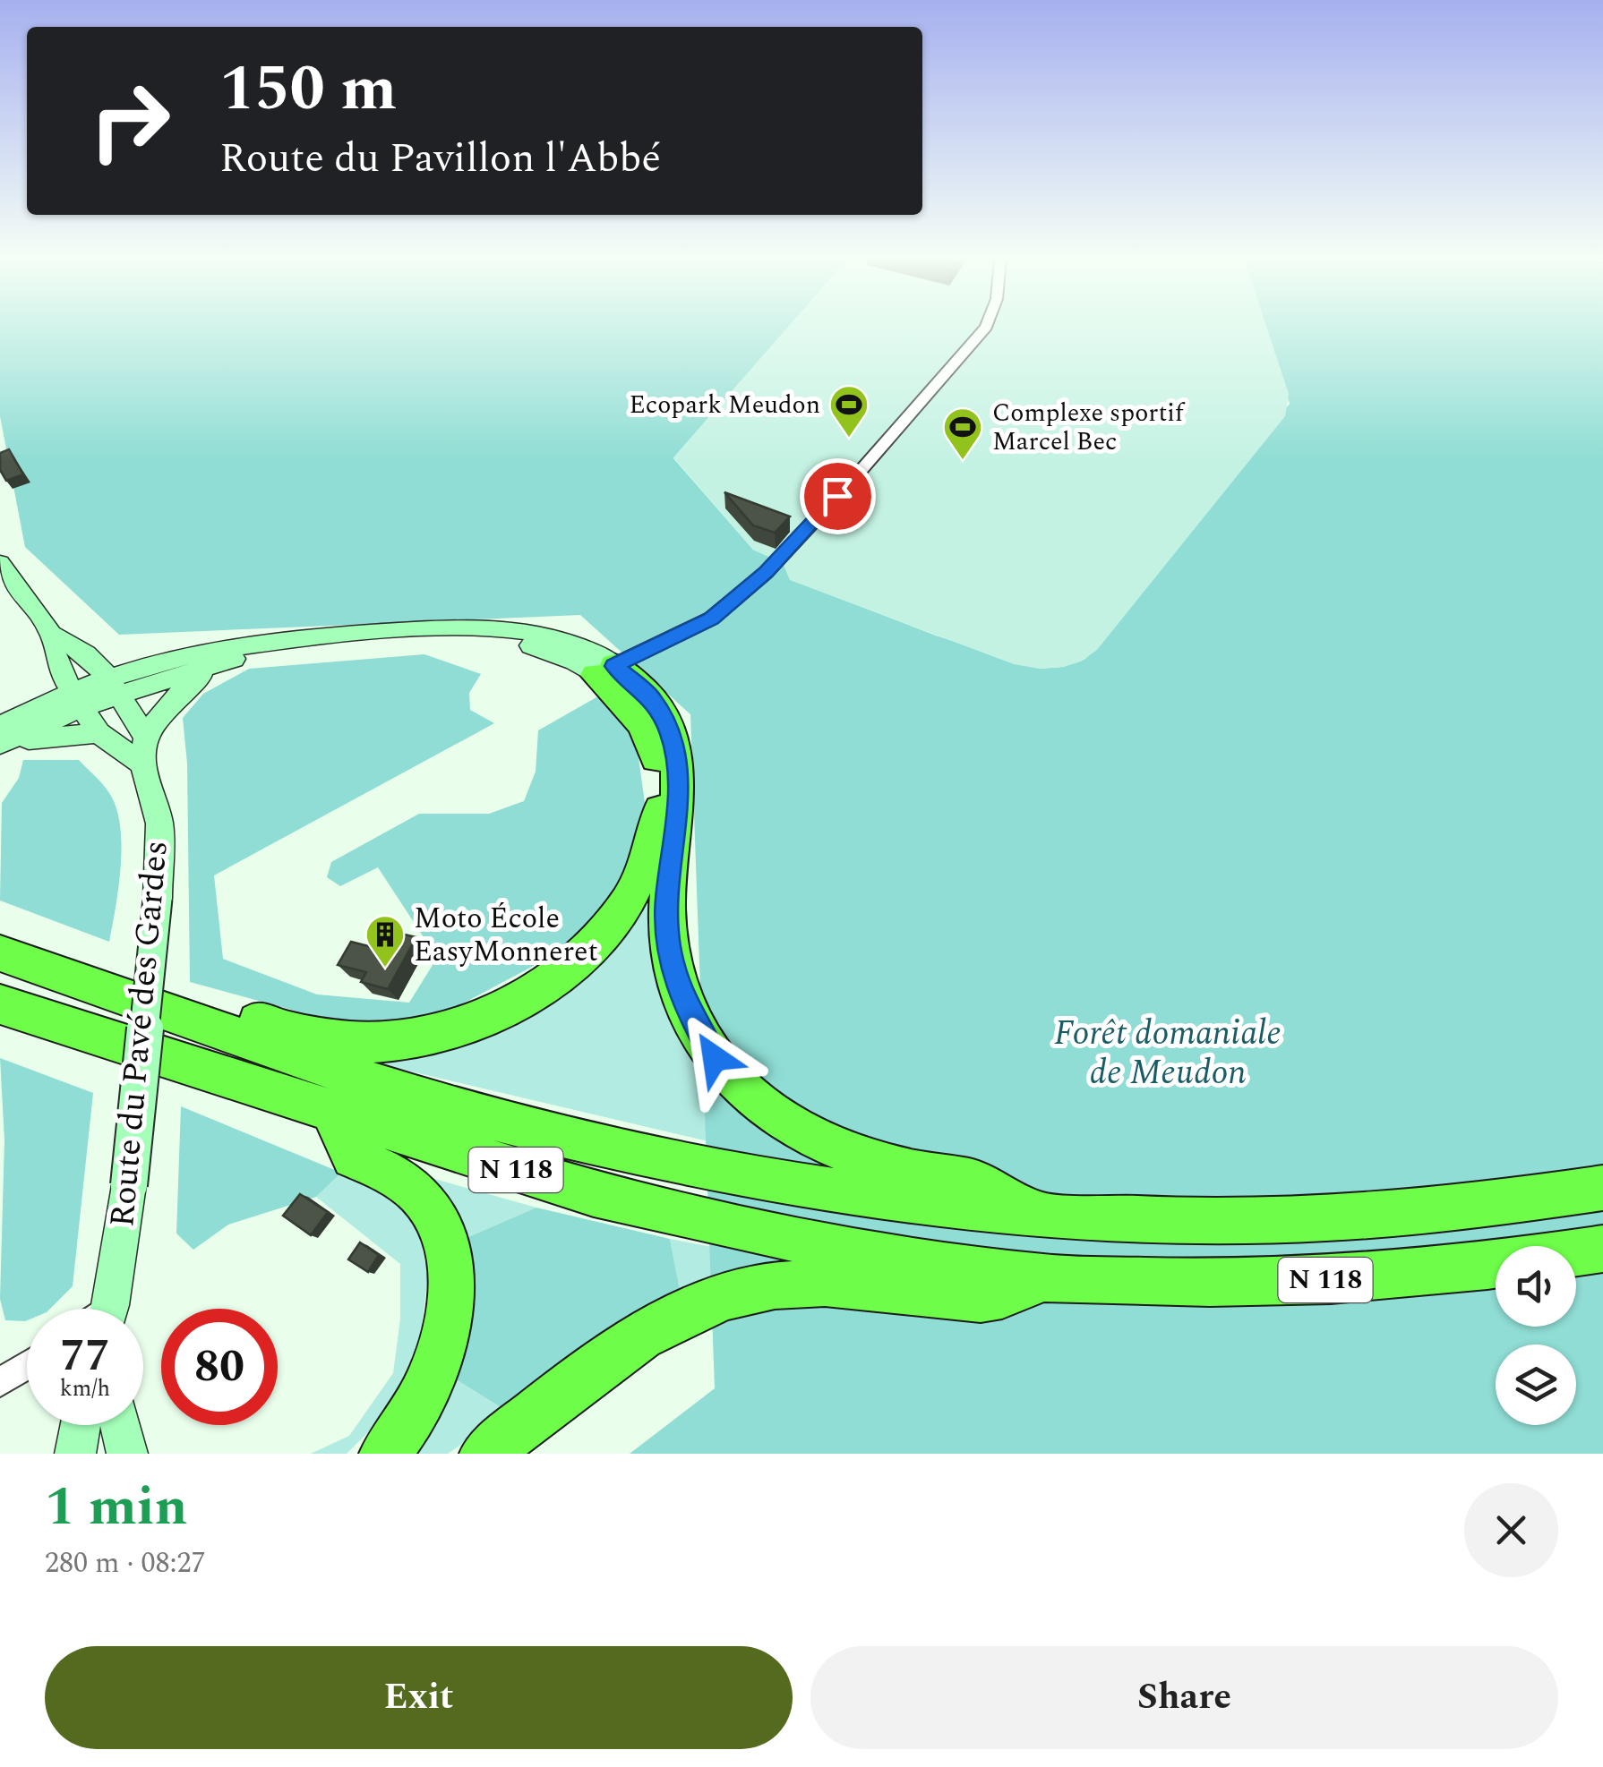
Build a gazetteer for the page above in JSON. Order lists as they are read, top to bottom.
{
  "streets": {
    "highway": ["N 118"],
    "street": ["Route du Pavé des Gardes"]
  },
  "parks": ["Forêt domaniale de Meudon"],
  "places": {
    "sports": ["Ecopark Meudon", "Complexe sportif Marcel Bec"],
    "building": ["Moto École EasyMonneret"]
  },
  "page": {
    "turn": ["150 m", "Route du Pavillon l'Abbé"],
    "speed": "77 km/h",
    "limit": "80",
    "heading": ["1 min", "280 m · 08:27"],
    "buttons": ["Exit", "Share"]
  }
}
